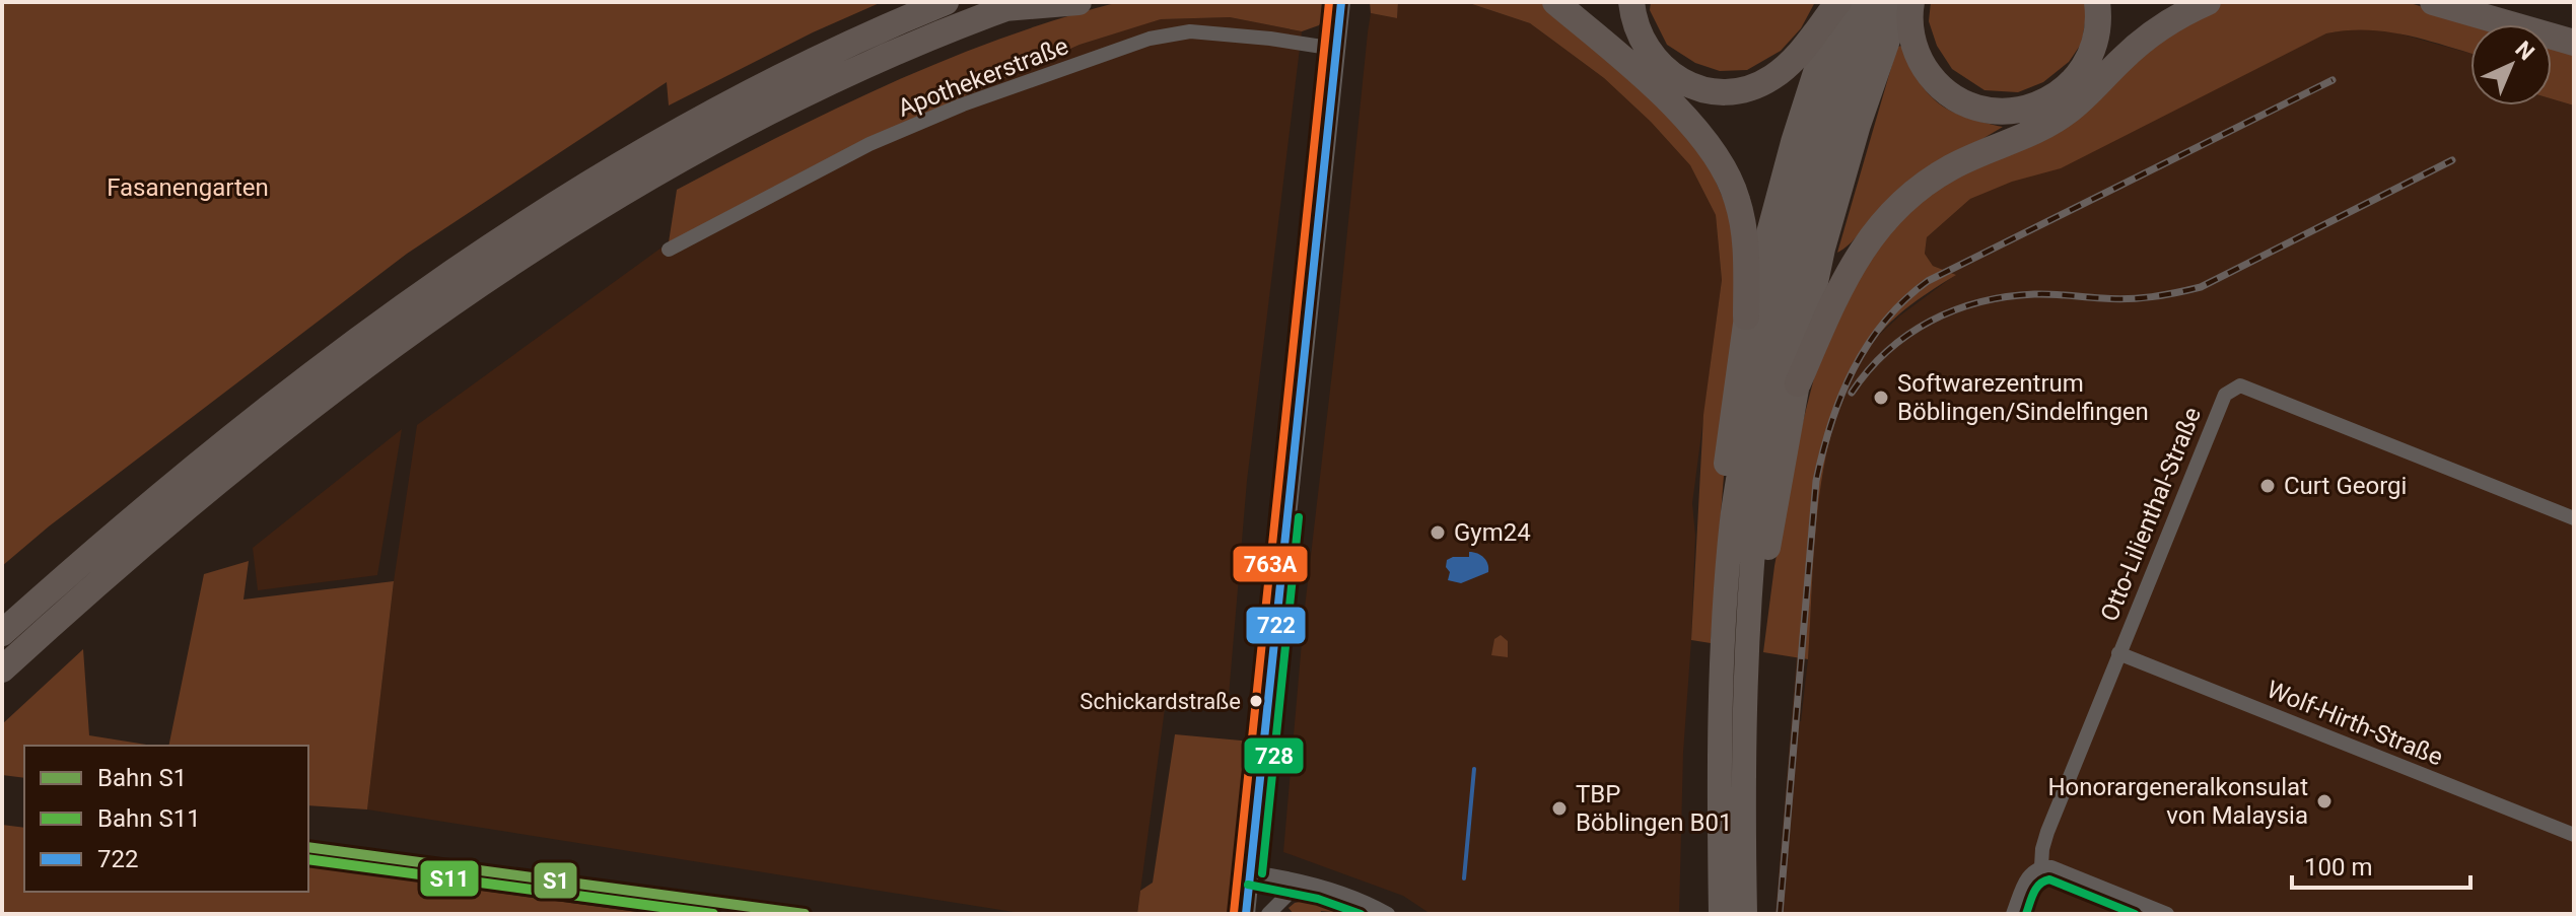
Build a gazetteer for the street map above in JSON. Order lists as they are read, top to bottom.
{
  "streets": {
    "street": ["Apothekerstraße", "Otto-Lilienthal-Straße", "Wolf-Hirth-Straße"]
  },
  "crossings": [
    ["Otto-Lilienthal-Straße", "Wolf-Hirth-Straße"]
  ],
  "parks": ["Fasanengarten"],
  "places": [
    "Softwarezentrum Böblingen/Sindelfingen",
    "Curt Georgi",
    "Gym24",
    "Schickardstraße",
    "Honorargeneralkonsulat von Malaysia",
    "TBP Böblingen B01"
  ],
  "lines": [
    "transit line 722",
    "transit line 763A",
    "transit line 728",
    "rail line S1",
    "rail line S11"
  ],
  "legend": ["Bahn S1", "Bahn S11", "722"],
  "scale_bar": "100 m",
  "north": "top right"
}
